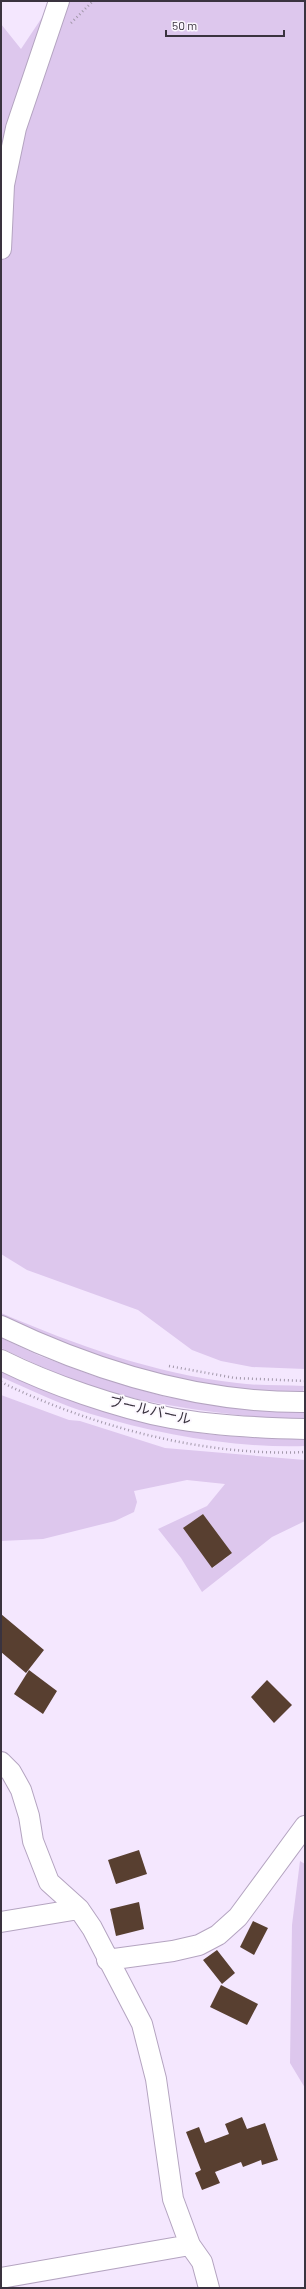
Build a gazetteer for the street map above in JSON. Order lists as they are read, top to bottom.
{
  "streets": {
    "street": ["ブールバール"]
  },
  "scale_bar": "50 m"
}
